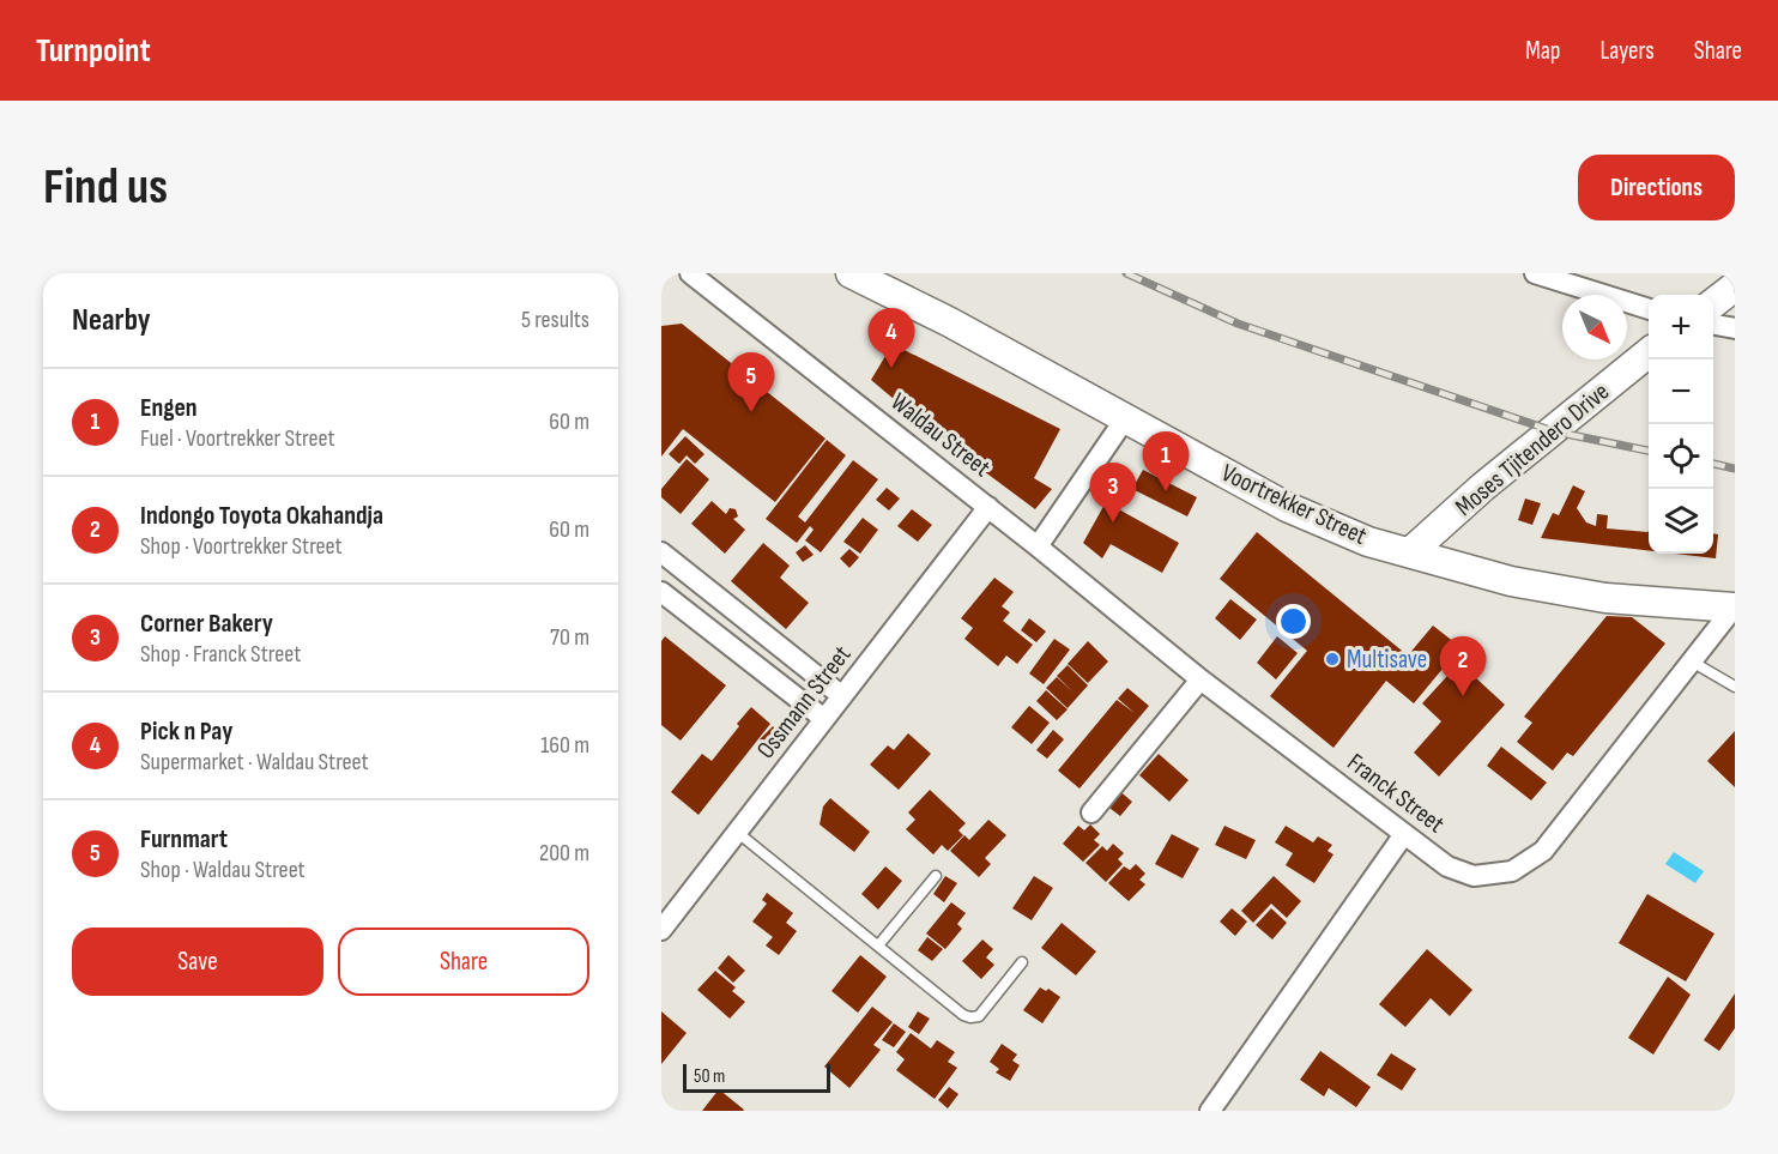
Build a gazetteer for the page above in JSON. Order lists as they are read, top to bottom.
{
  "streets": {
    "main road": ["Moses Tjitendero Drive", "Voortrekker Street"],
    "street": ["Waldau Street", "Ossmann Street", "Franck Street"]
  },
  "crossings": [
    ["Waldau Street", "Ossmann Street"],
    ["Waldau Street", "Franck Street"],
    ["Moses Tjitendero Drive", "Voortrekker Street"],
    ["Voortrekker Street", "Franck Street"],
    ["Ossmann Street", "Franck Street"]
  ],
  "places": ["Multisave"],
  "scale_bar": "50 m",
  "north": "bottom right",
  "page": {
    "header": "Turnpoint",
    "nav": ["Map", "Layers", "Share"],
    "buttons": [
      "Directions",
      ["Save", "Share"]
    ],
    "title": "Find us",
    "heading": ["Nearby", "5 results"],
    "map_buttons": ["+", "−"],
    "pins": [
      "4",
      "5",
      "1",
      "3",
      "2"
    ],
    "list": [
      {
        "mark": "1",
        "name": "Engen",
        "note": "Fuel · Voortrekker Street",
        "value": "60 m"
      },
      {
        "mark": "2",
        "name": "Indongo Toyota Okahandja",
        "note": "Shop · Voortrekker Street",
        "value": "60 m"
      },
      {
        "mark": "3",
        "name": "Corner Bakery",
        "note": "Shop · Franck Street",
        "value": "70 m"
      },
      {
        "mark": "4",
        "name": "Pick n Pay",
        "note": "Supermarket · Waldau Street",
        "value": "160 m"
      },
      {
        "mark": "5",
        "name": "Furnmart",
        "note": "Shop · Waldau Street",
        "value": "200 m"
      }
    ],
    "scale": "50 m"
  }
}
